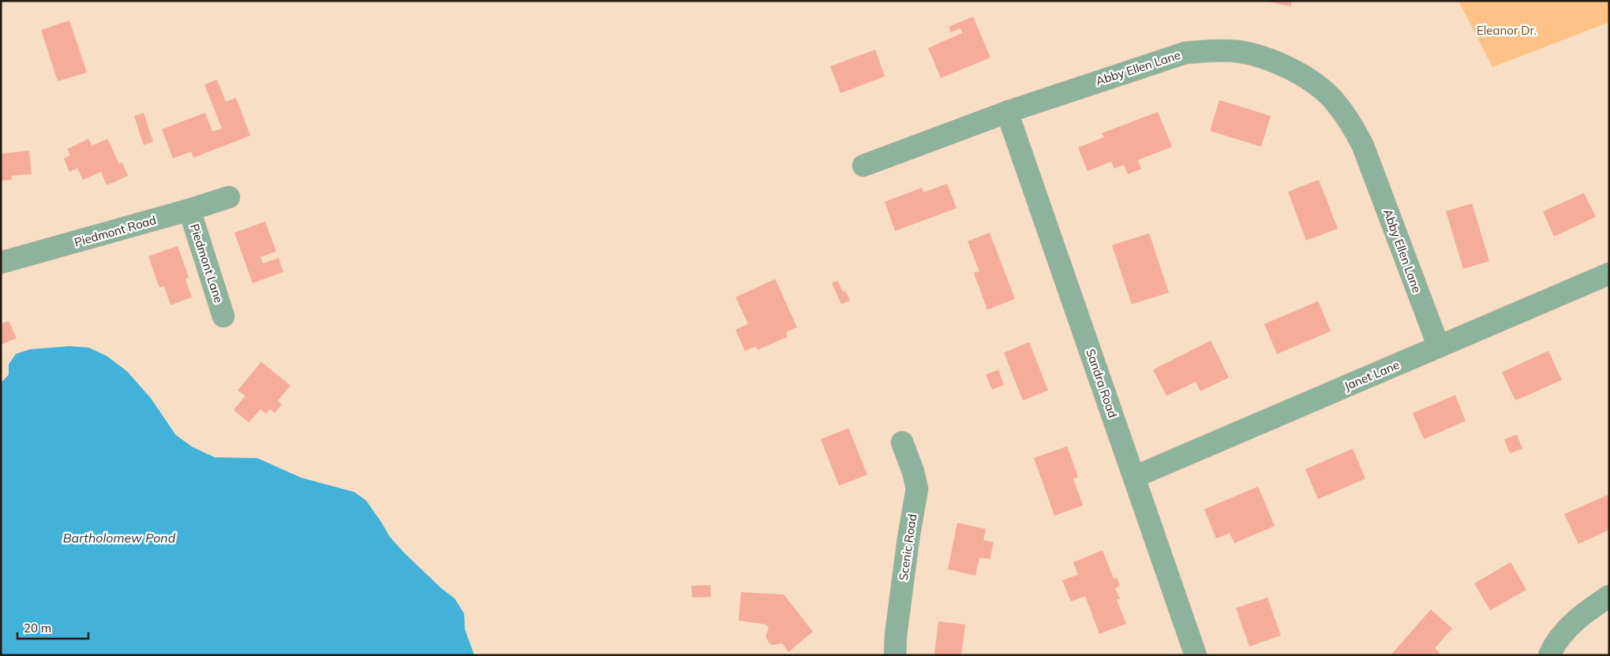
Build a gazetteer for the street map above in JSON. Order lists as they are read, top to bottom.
{
  "streets": {
    "street": [
      "Abby Ellen Lane",
      "Piedmont Road",
      "Piedmont Lane",
      "Janet Lane",
      "Sandra Road",
      "Scenic Road"
    ]
  },
  "crossings": [
    ["Abby Ellen Lane", "Janet Lane"],
    ["Abby Ellen Lane", "Sandra Road"],
    ["Piedmont Road", "Piedmont Lane"],
    ["Janet Lane", "Sandra Road"]
  ],
  "water": ["Bartholomew Pond"],
  "parks": ["Eleanor Dr."],
  "scale_bar": "20 m"
}
